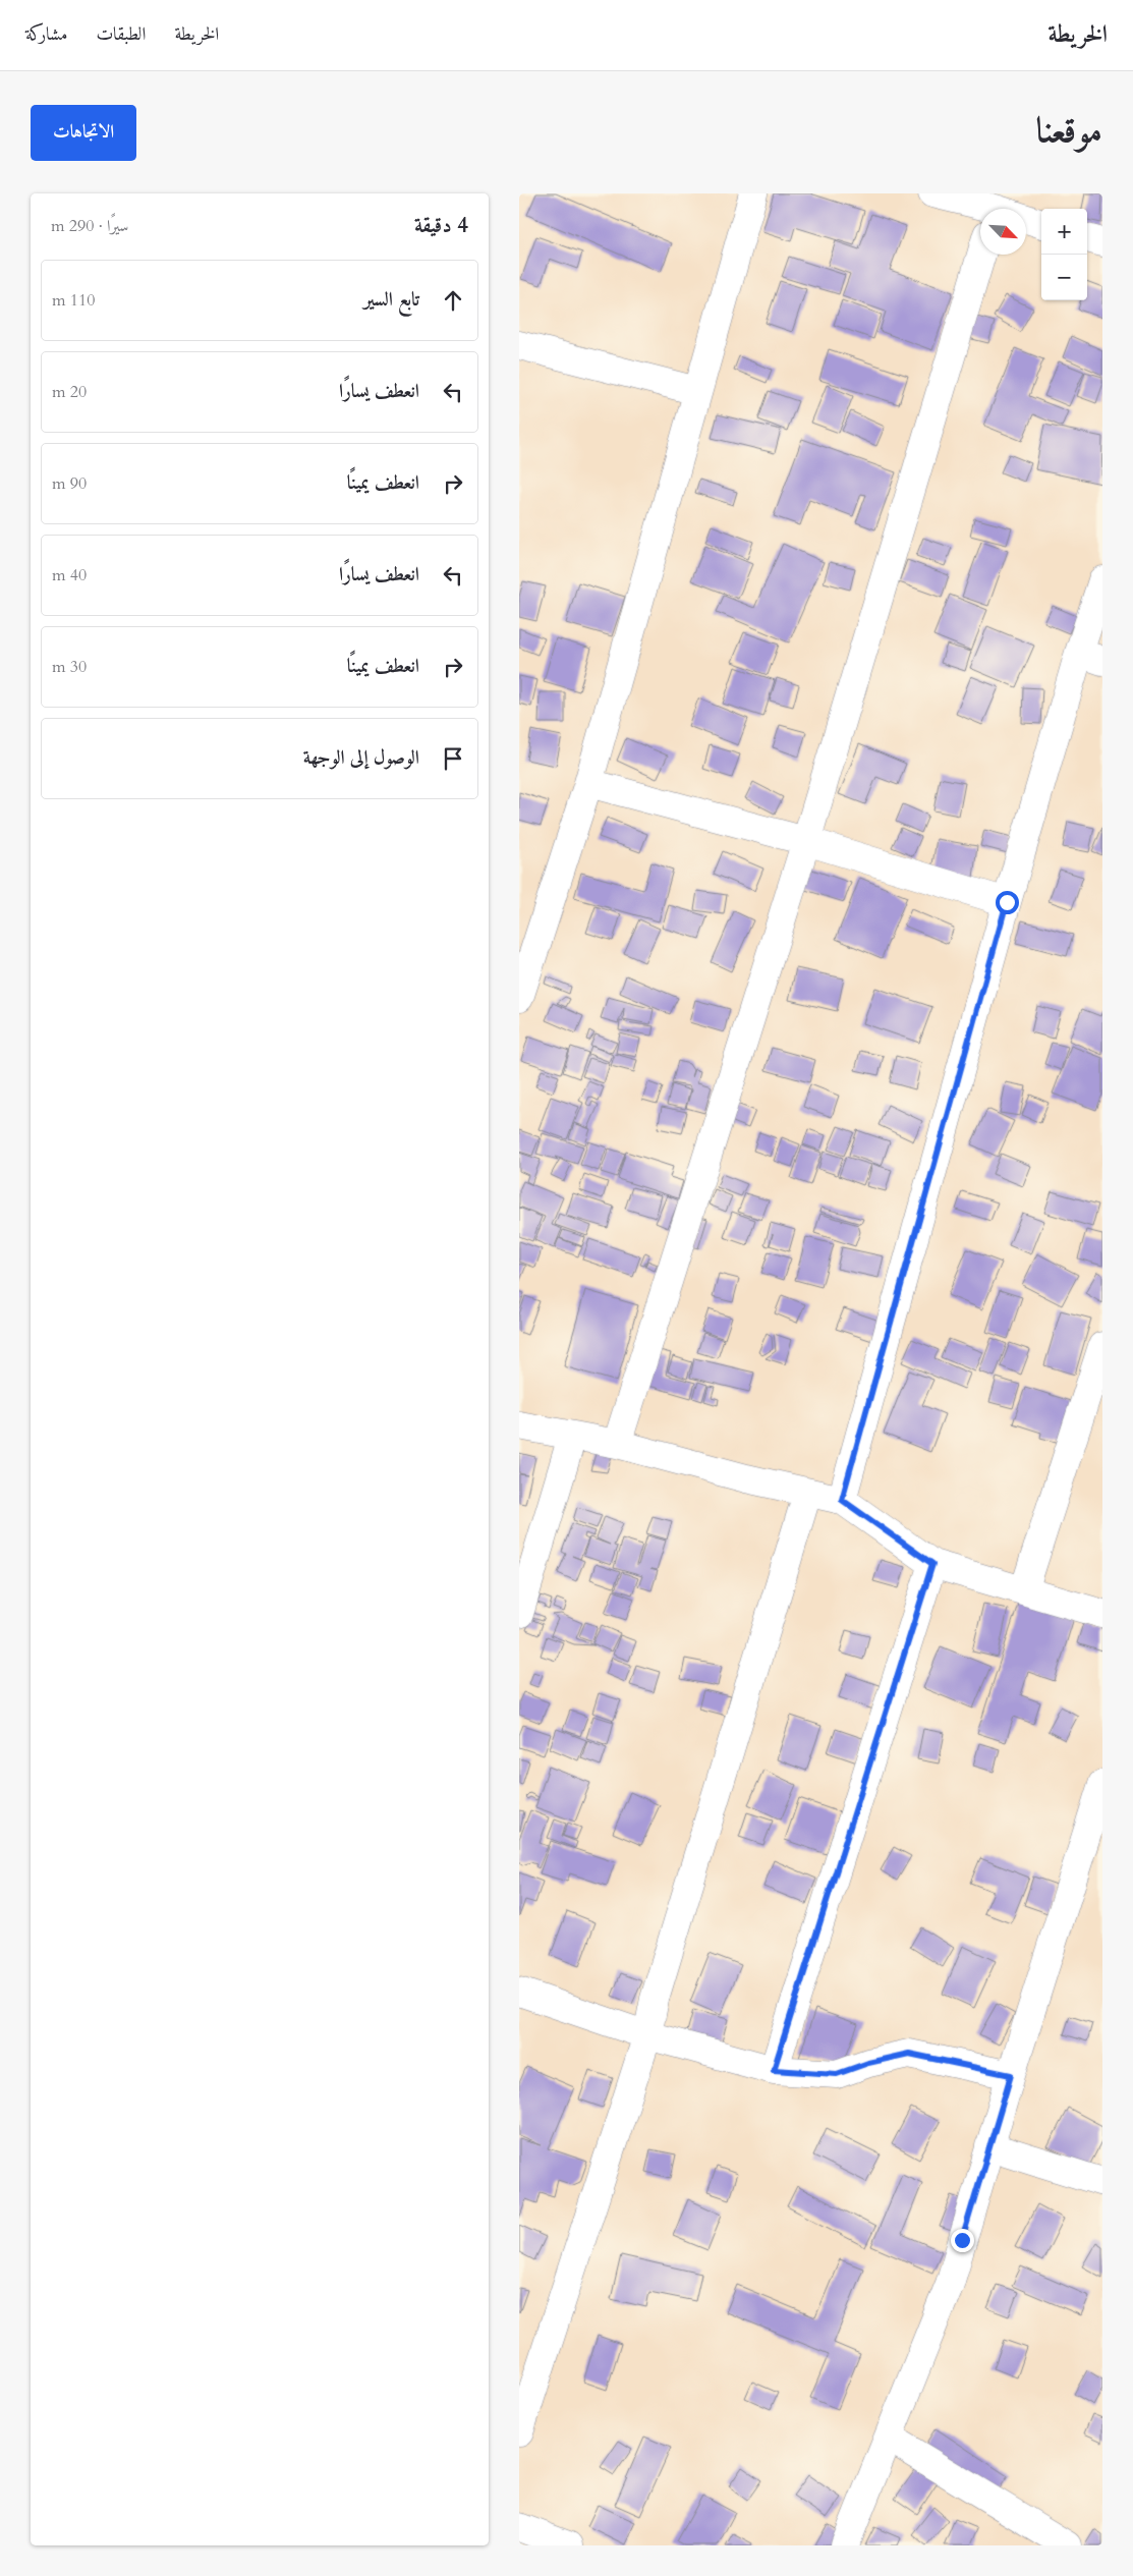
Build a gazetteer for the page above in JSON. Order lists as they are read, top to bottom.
{
  "north": "bottom right",
  "page": {
    "header": "الخريطة",
    "nav": ["الخريطة", "الطبقات", "مشاركة"],
    "title": "موقعنا",
    "buttons": "الاتجاهات",
    "heading": ["4 دقيقة", "سيرًا · 290 m"],
    "map_buttons": ["+", "−"],
    "list": [
      ["تابع السير", "110 m"],
      ["انعطف يسارًا", "20 m"],
      ["انعطف يمينًا", "90 m"],
      ["انعطف يسارًا", "40 m"],
      ["انعطف يمينًا", "30 m"],
      "الوصول إلى الوجهة"
    ]
  }
}
